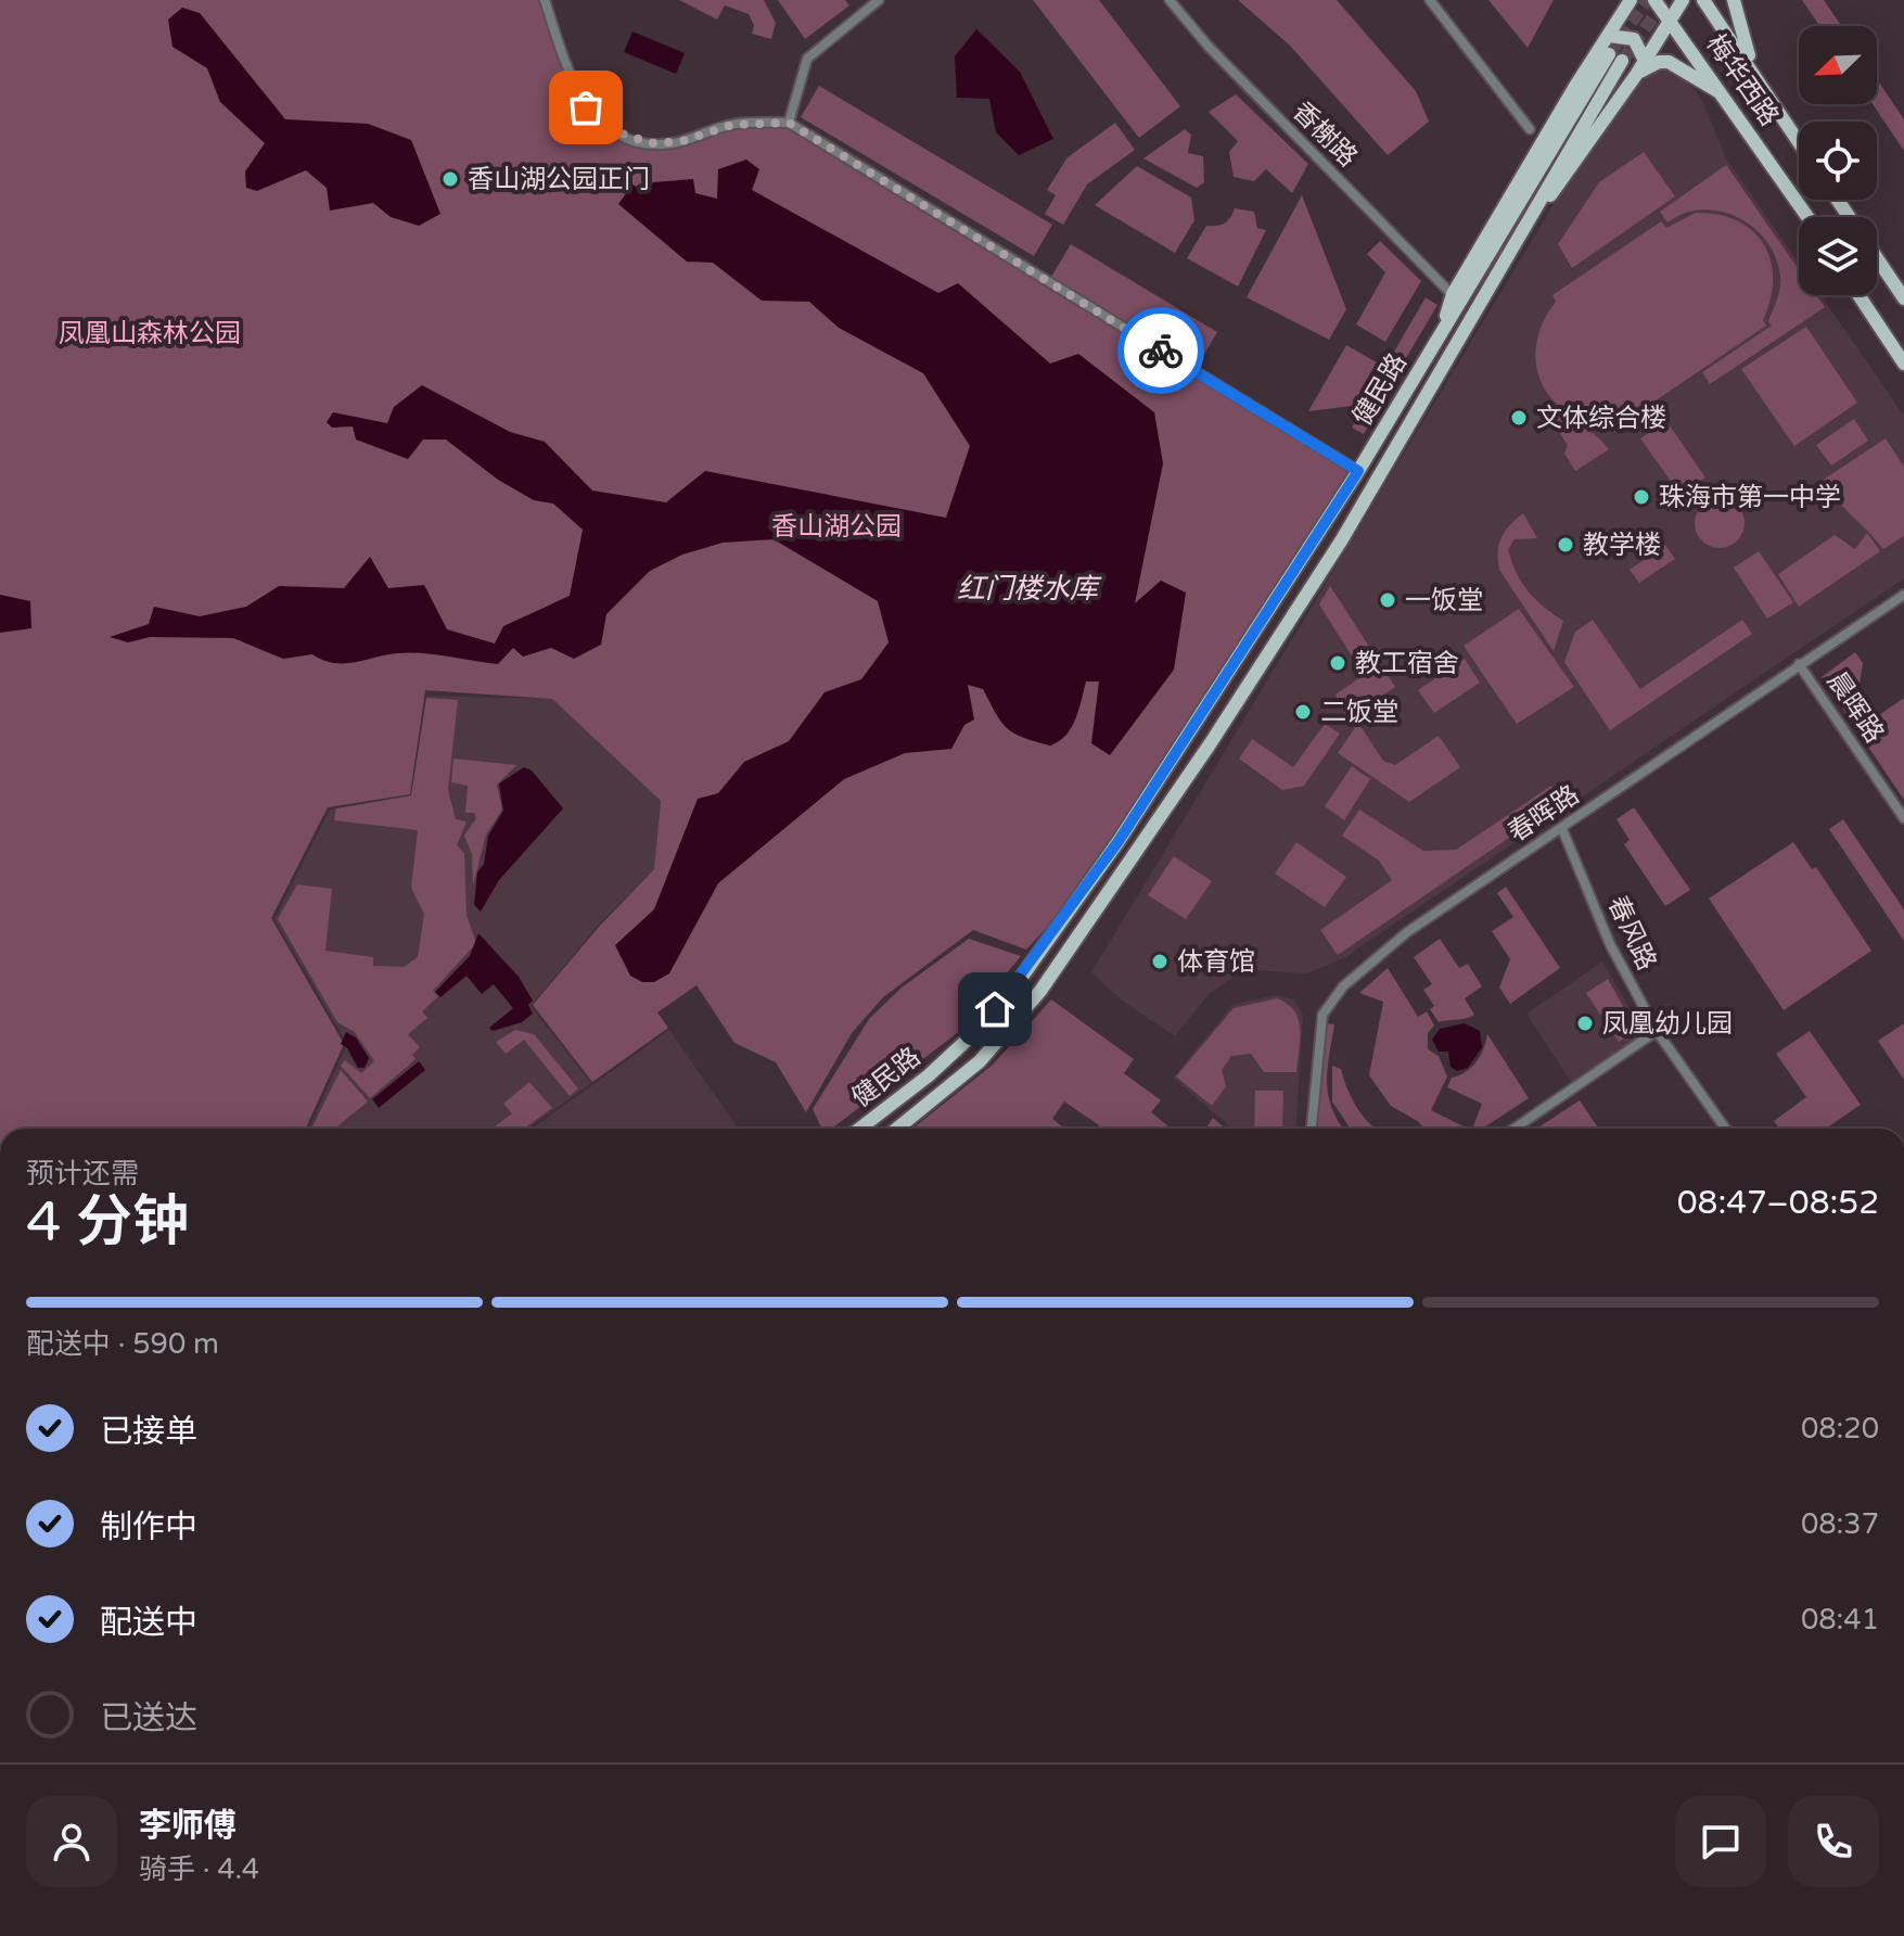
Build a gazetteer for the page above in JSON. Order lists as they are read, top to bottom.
{
  "streets": {
    "main road": ["梅华西路", "健民路"],
    "street": [
      "香榭路",
      "晨晖路",
      "春晖路",
      "春风路"
    ]
  },
  "crossings": [
    ["晨晖路", "春晖路"],
    ["春晖路", "春风路"]
  ],
  "water": ["红门楼水库"],
  "parks": ["凤凰山森林公园", "香山湖公园"],
  "places": [
    "香山湖公园正门",
    "文体综合楼",
    "珠海市第一中学",
    "教学楼",
    "一饭堂",
    "教工宿舍",
    "二饭堂",
    "体育馆",
    "凤凰幼儿园"
  ],
  "north": "bottom left",
  "page": {
    "heading": ["4 分钟", "预计还需", "08:47–08:52"],
    "panel": ["李师傅", "骑手 · 4.4"],
    "bar": "配送中 · 590 m",
    "list": [
      ["已接单", "08:20"],
      ["制作中", "08:37"],
      ["配送中", "08:41"],
      "已送达"
    ]
  }
}
